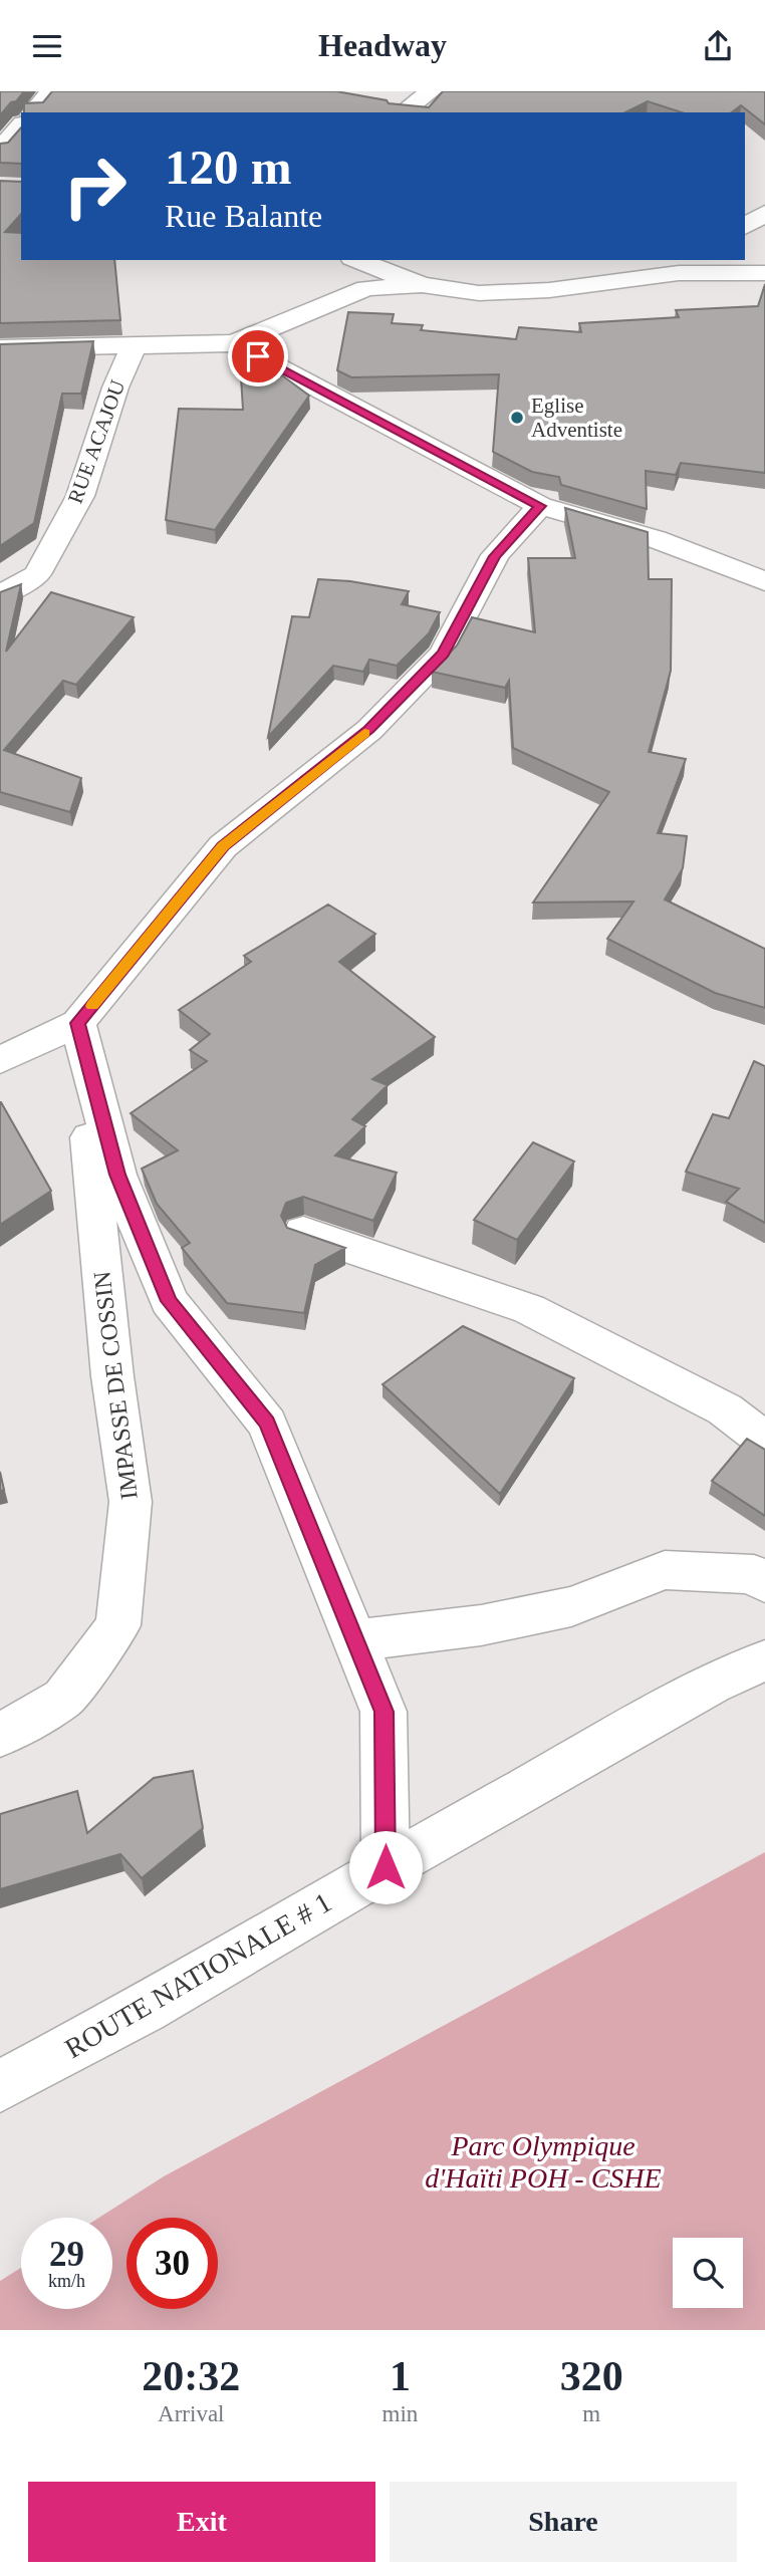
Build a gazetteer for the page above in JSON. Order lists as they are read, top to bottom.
{
  "streets": {
    "street": ["RUE ACAJOU", "IMPASSE DE COSSIN", "ROUTE NATIONALE # 1"]
  },
  "parks": ["Parc Olympique d'Haïti POH - CSHE"],
  "places": ["Eglise Adventiste"],
  "page": {
    "header": "Headway",
    "turn": ["120 m", "Rue Balante"],
    "speed": "29 km/h",
    "limit": "30",
    "eta": [
      "20:32",
      "Arrival",
      "1",
      "min",
      "320",
      "m"
    ],
    "buttons": ["Exit", "Share"]
  }
}
